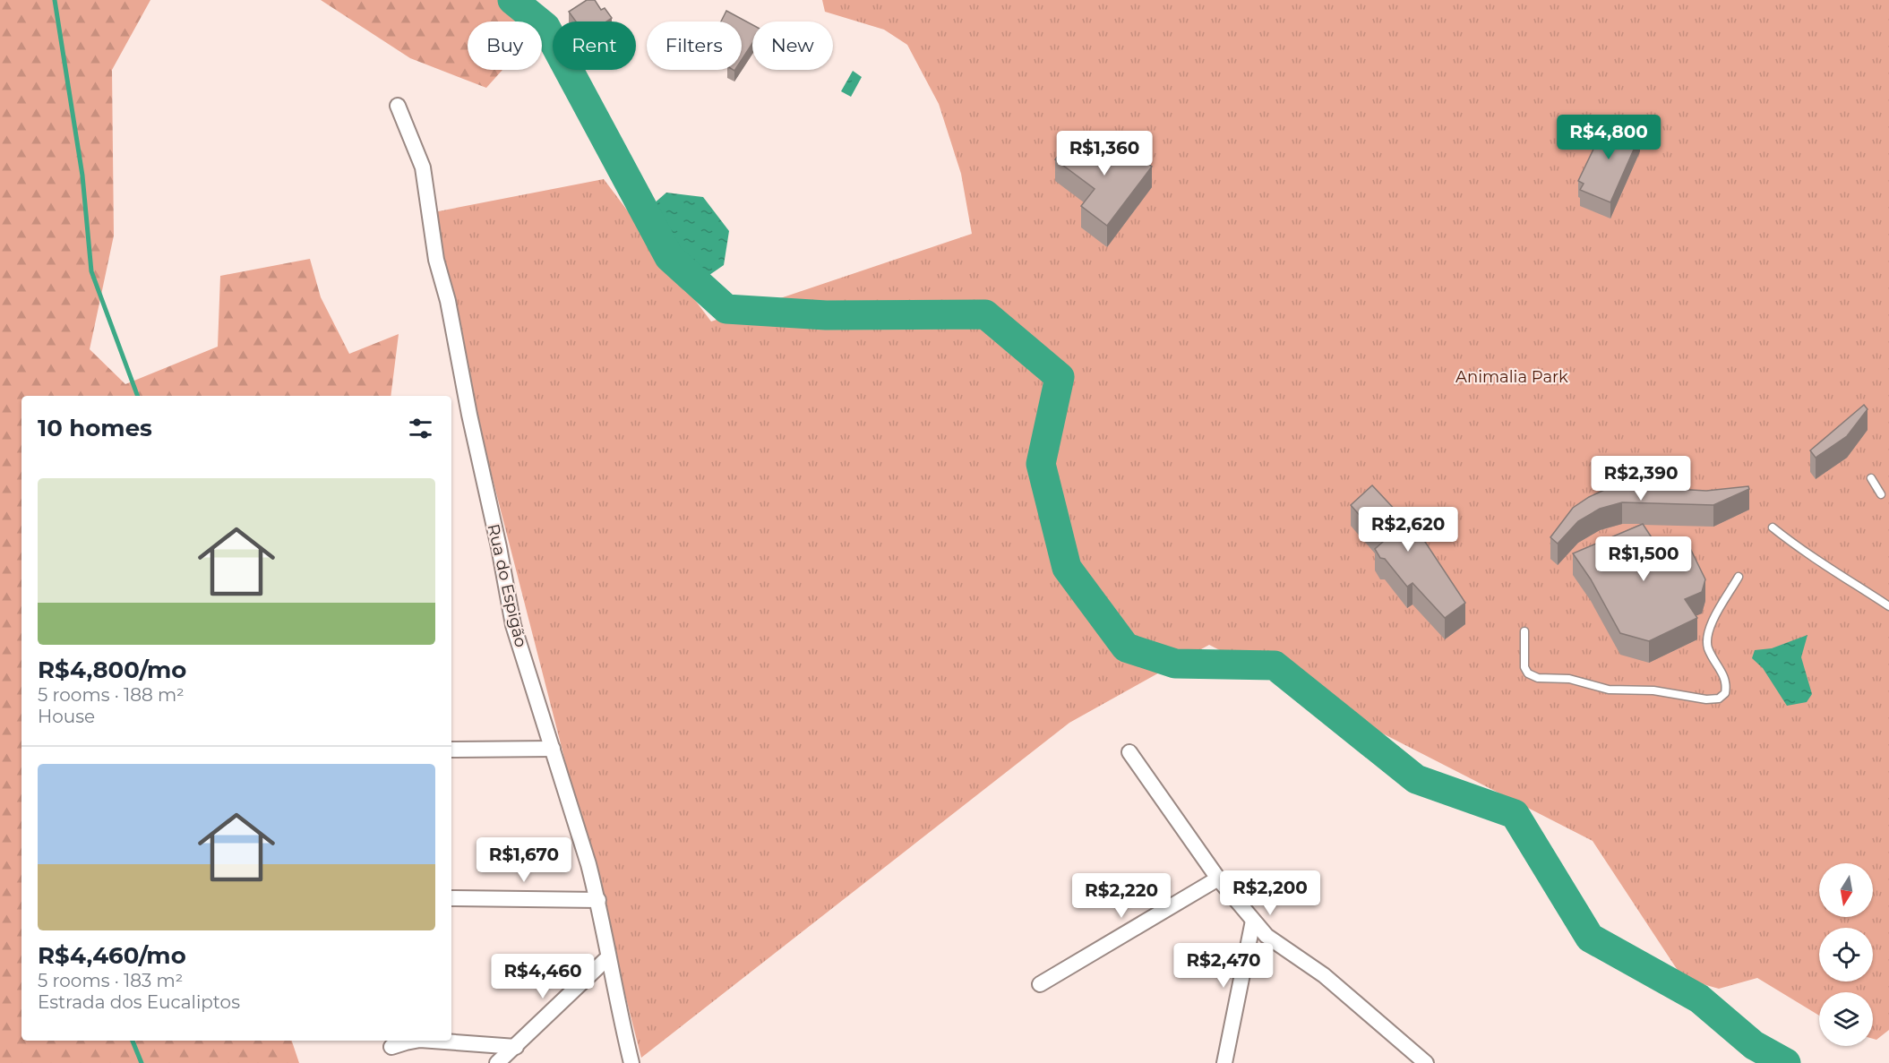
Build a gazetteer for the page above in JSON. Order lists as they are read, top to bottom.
{
  "streets": {
    "street": ["Rua do Espigão"]
  },
  "parks": ["Animalia Park"],
  "north": "bottom",
  "page": {
    "chip": [
      "Buy",
      "Rent",
      "Filters",
      "New"
    ],
    "price": [
      "R$4,800",
      "R$1,360",
      "R$2,390",
      "R$2,620",
      "R$1,500",
      "R$1,670",
      "R$2,200",
      "R$2,220",
      "R$2,470",
      "R$4,460"
    ],
    "heading": "10 homes",
    "list": [
      {
        "name": "R$4,800/mo",
        "note": "5 rooms · 188 m² · House"
      },
      {
        "name": "R$4,460/mo",
        "note": "5 rooms · 183 m² · Estrada dos Eucaliptos"
      }
    ]
  }
}
